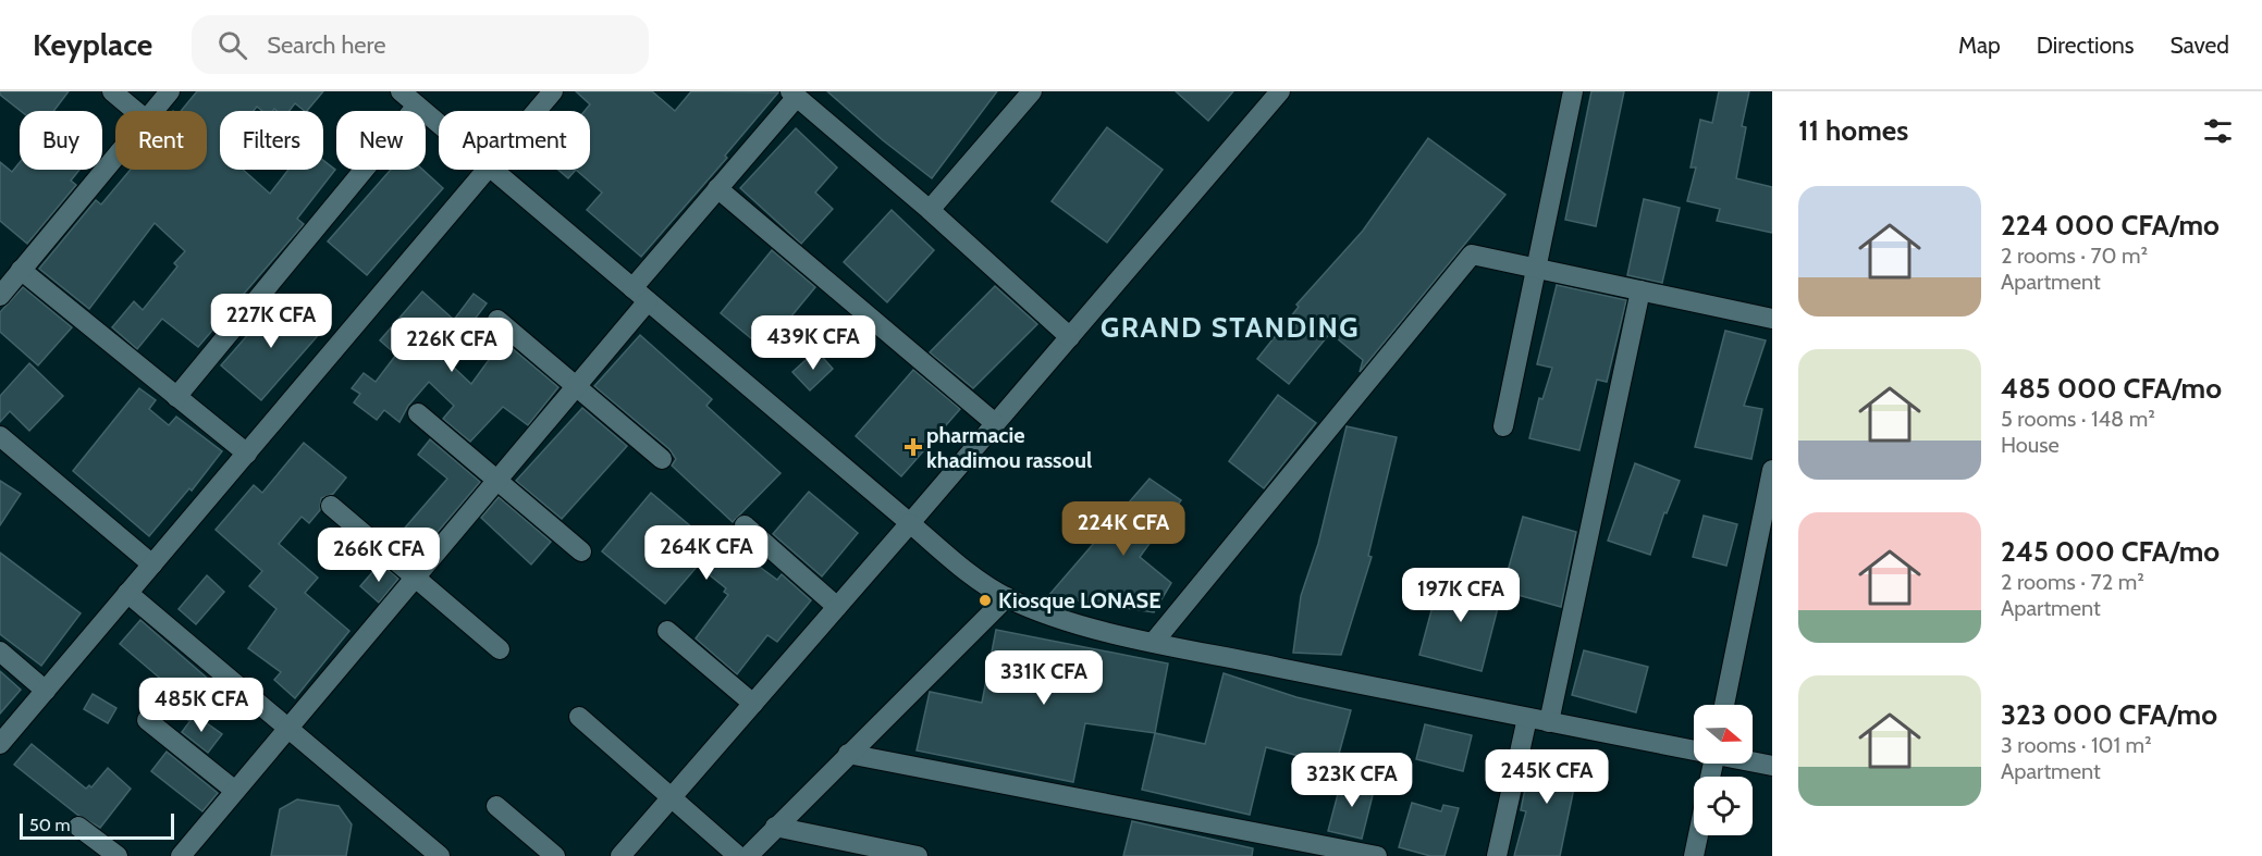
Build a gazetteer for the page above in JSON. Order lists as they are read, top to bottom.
{
  "districts": ["GRAND STANDING"],
  "places": {
    "health": ["pharmacie khadimou rassoul"],
    "other": ["Kiosque LONASE"]
  },
  "scale_bar": "50 m",
  "north": "right",
  "page": {
    "header": "Keyplace",
    "search": "Search here",
    "nav": ["Map", "Directions", "Saved"],
    "heading": "11 homes",
    "chip": [
      "Buy",
      "Rent",
      "Filters",
      "New",
      "Apartment"
    ],
    "list": [
      {
        "name": "224 000 CFA/mo",
        "note": "2 rooms · 70 m² · Apartment"
      },
      {
        "name": "485 000 CFA/mo",
        "note": "5 rooms · 148 m² · House"
      },
      {
        "name": "245 000 CFA/mo",
        "note": "2 rooms · 72 m² · Apartment"
      },
      {
        "name": "323 000 CFA/mo",
        "note": "3 rooms · 101 m² · Apartment"
      }
    ],
    "price": [
      "227K CFA",
      "439K CFA",
      "226K CFA",
      "224K CFA",
      "264K CFA",
      "266K CFA",
      "197K CFA",
      "331K CFA",
      "485K CFA",
      "245K CFA",
      "323K CFA"
    ],
    "scale": "50 m"
  }
}
